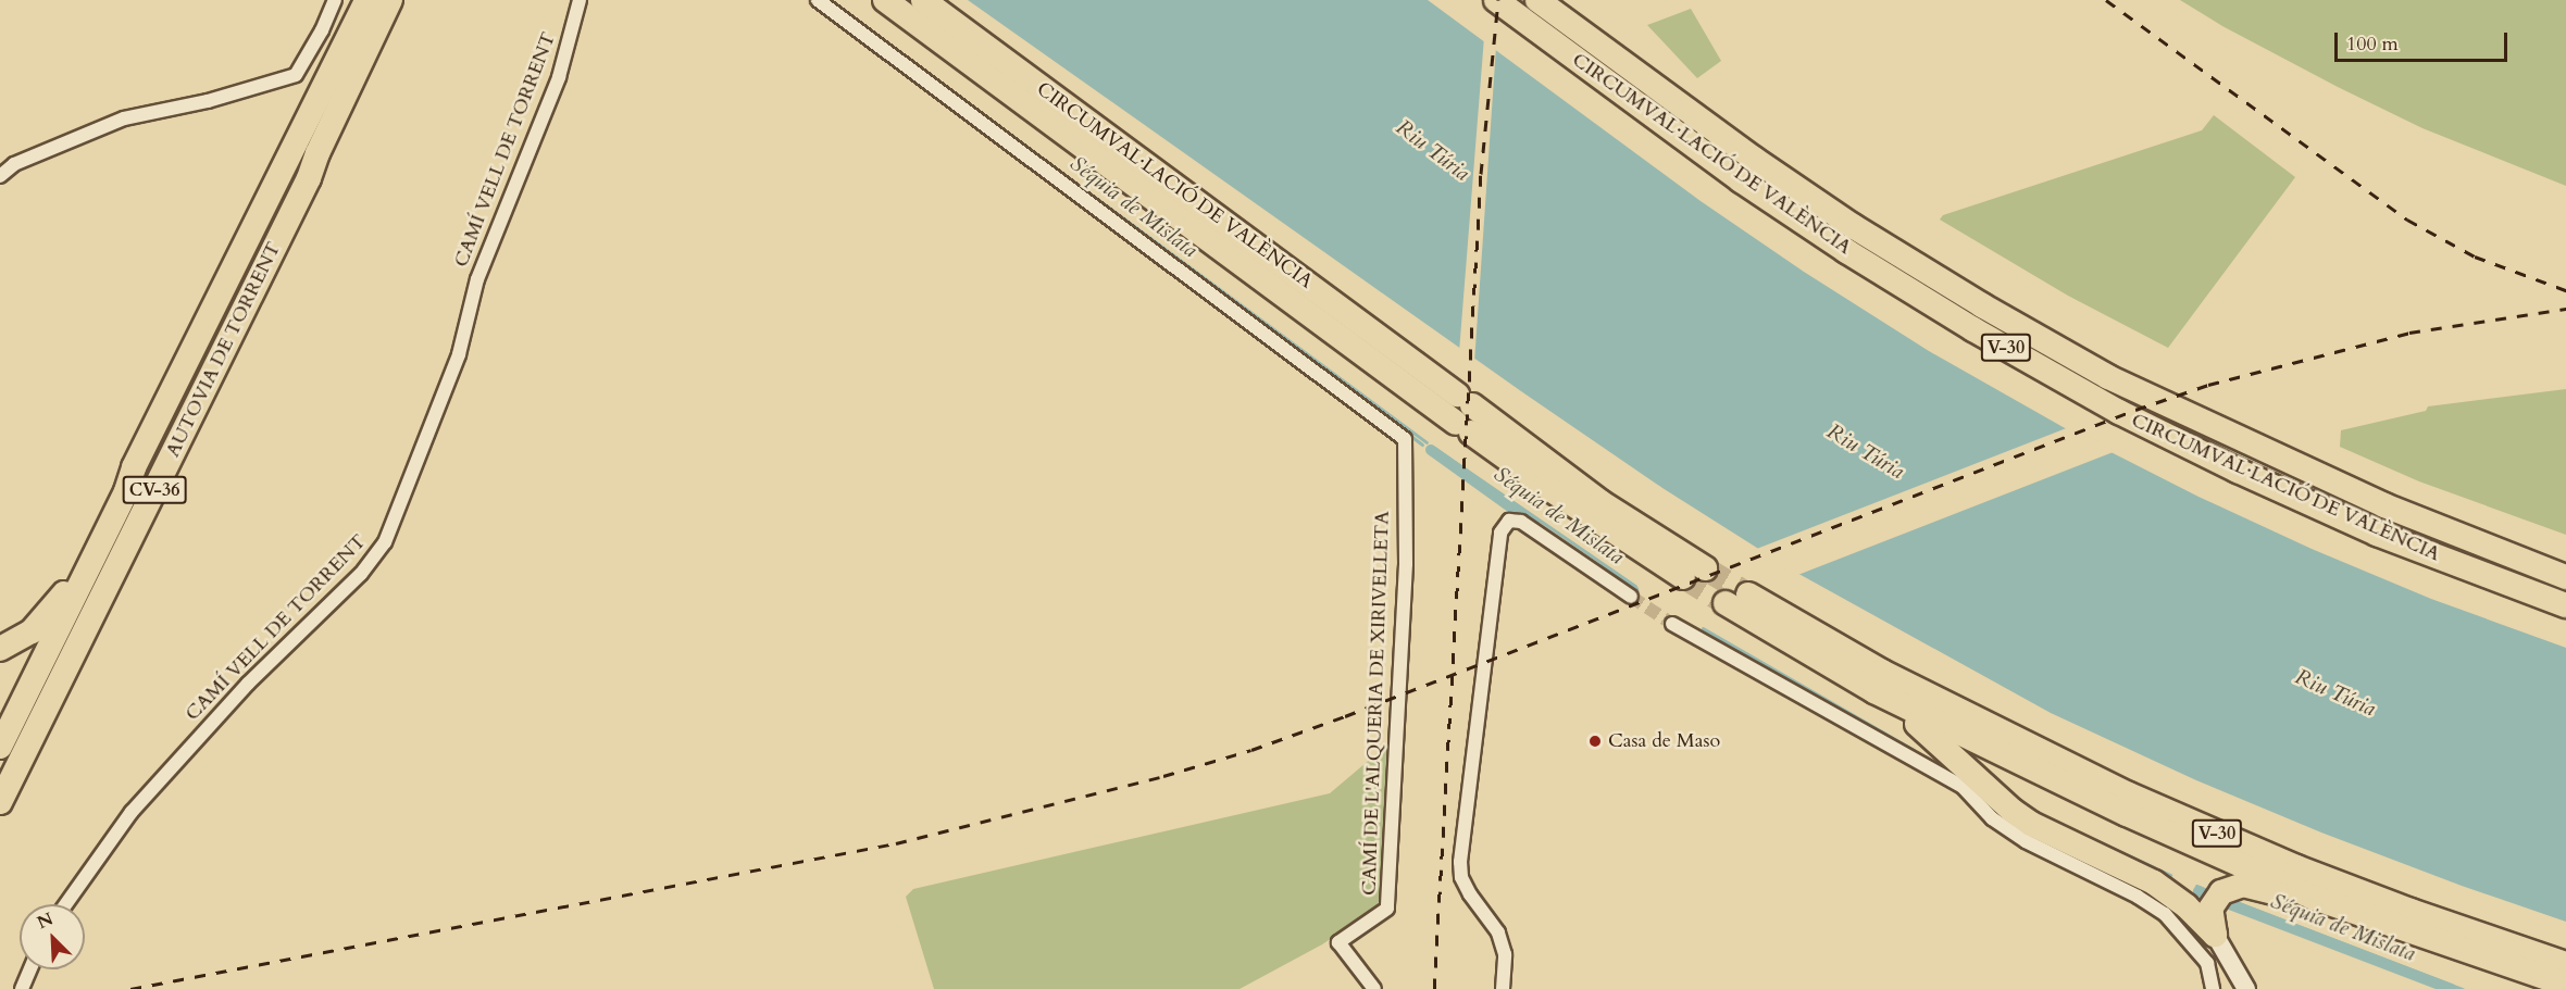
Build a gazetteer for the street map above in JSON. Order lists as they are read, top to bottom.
{
  "streets": {
    "highway": [
      "CIRCUMVAL·LACIÓ DE VALÈNCIA",
      "V-30",
      "AUTOVIA DE TORRENT",
      "CV-36"
    ],
    "street": ["CAMÍ VELL DE TORRENT", "CAMÍ DE L'ALQUERIA DE XIRIVELLETA"]
  },
  "water": ["Riu Túria", "Séquia de Mislata"],
  "places": ["Casa de Maso"],
  "scale_bar": "100 m",
  "north": "top left"
}
